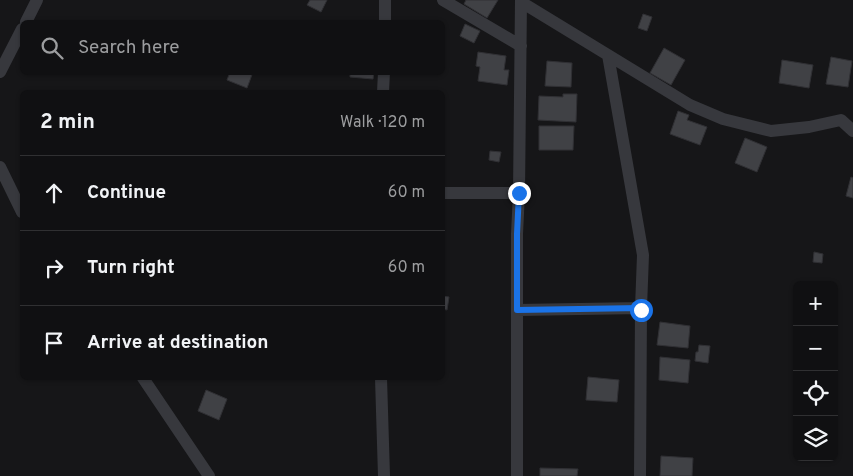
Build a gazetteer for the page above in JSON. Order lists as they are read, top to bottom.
{
  "page": {
    "search": "Search here",
    "heading": ["2 min", "Walk · 120 m"],
    "list": [
      ["Continue", "60 m"],
      ["Turn right", "60 m"],
      "Arrive at destination"
    ],
    "map_buttons": ["+", "−"]
  }
}
